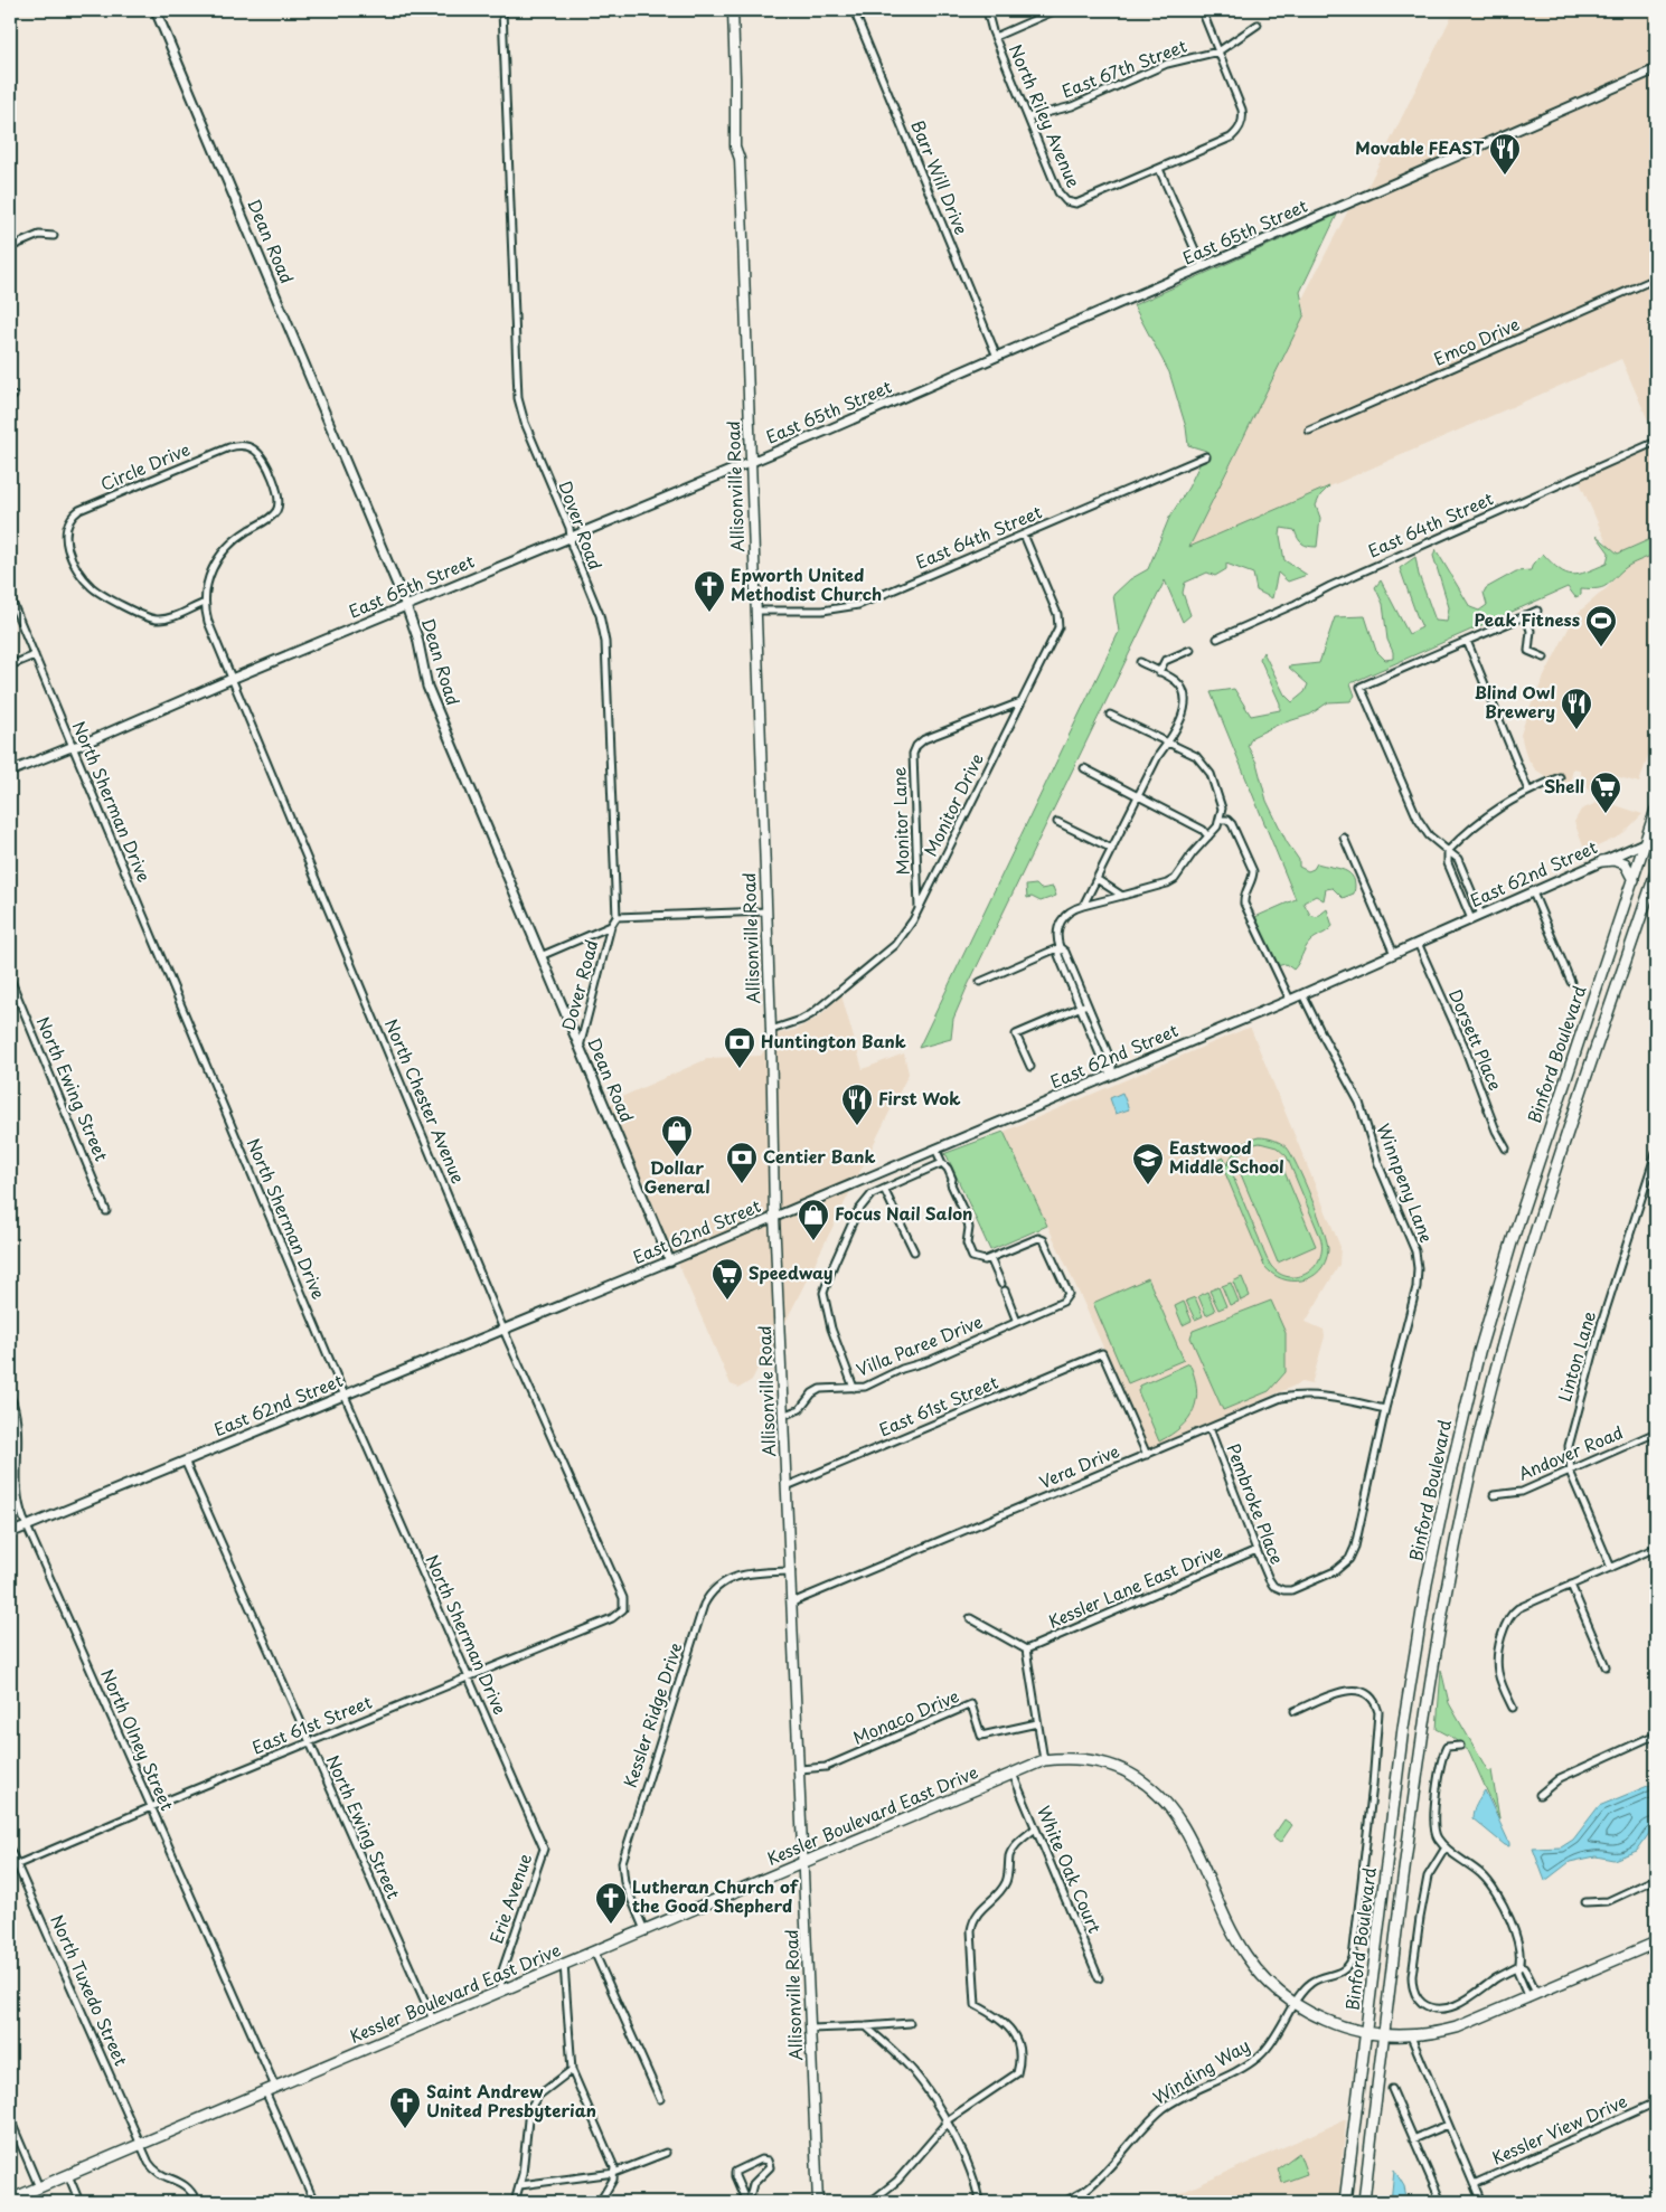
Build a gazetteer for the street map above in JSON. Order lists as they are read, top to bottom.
{
  "streets": {
    "main road": ["Allisonville Road", "Binford Boulevard", "Kessler Boulevard East Drive"],
    "street": [
      "East 67th Street",
      "North Riley Avenue",
      "Barr Will Drive",
      "East 65th Street",
      "Dean Road",
      "Emco Drive",
      "Circle Drive",
      "Dover Road",
      "East 64th Street",
      "North Sherman Drive",
      "Monitor Drive",
      "Monitor Lane",
      "East 62nd Street",
      "Dorsett Place",
      "North Ewing Street",
      "North Chester Avenue",
      "Winnpeny Lane",
      "Villa Paree Drive",
      "Linton Lane",
      "East 61st Street",
      "Andover Road",
      "Vera Drive",
      "Pembroke Place",
      "Kessler Lane East Drive",
      "Kessler Ridge Drive",
      "Monaco Drive",
      "North Olney Street",
      "White Oak Court",
      "Erie Avenue",
      "North Tuxedo Street",
      "Winding Way",
      "Kessler View Drive"
    ]
  },
  "crossings": [
    ["East 67th Street", "North Riley Avenue"],
    ["Barr Will Drive", "East 65th Street"],
    ["East 65th Street", "Dean Road"],
    ["East 65th Street", "Allisonville Road"],
    ["East 65th Street", "Dover Road"],
    ["East 65th Street", "North Sherman Drive"],
    ["East 65th Street", "North Chester Avenue"],
    ["Dean Road", "Dover Road"],
    ["Dean Road", "East 62nd Street"],
    ["Circle Drive", "North Chester Avenue"],
    ["Allisonville Road", "East 64th Street"],
    ["Allisonville Road", "Monitor Drive"],
    ["Allisonville Road", "East 62nd Street"],
    ["Allisonville Road", "Villa Paree Drive"],
    ["Allisonville Road", "East 61st Street"],
    ["Allisonville Road", "Vera Drive"],
    ["Allisonville Road", "Kessler Ridge Drive"],
    ["Allisonville Road", "Monaco Drive"],
    ["Allisonville Road", "Kessler Boulevard East Drive"],
    ["East 64th Street", "Monitor Drive"],
    ["North Sherman Drive", "East 62nd Street"],
    ["North Sherman Drive", "East 61st Street"],
    ["North Sherman Drive", "Erie Avenue"],
    ["Monitor Drive", "Monitor Lane"],
    ["East 62nd Street", "Dorsett Place"],
    ["East 62nd Street", "Binford Boulevard"],
    ["East 62nd Street", "North Ewing Street"],
    ["East 62nd Street", "North Chester Avenue"],
    ["East 62nd Street", "Winnpeny Lane"],
    ["East 62nd Street", "North Olney Street"],
    ["Binford Boulevard", "Kessler Boulevard East Drive"],
    ["North Ewing Street", "East 61st Street"],
    ["North Ewing Street", "Kessler Boulevard East Drive"],
    ["North Chester Avenue", "East 61st Street"],
    ["Winnpeny Lane", "Vera Drive"],
    ["Winnpeny Lane", "Pembroke Place"],
    ["Linton Lane", "Andover Road"],
    ["East 61st Street", "Vera Drive"],
    ["East 61st Street", "North Olney Street"],
    ["East 61st Street", "North Tuxedo Street"],
    ["Vera Drive", "Pembroke Place"],
    ["Pembroke Place", "Kessler Lane East Drive"],
    ["Kessler Ridge Drive", "Kessler Boulevard East Drive"],
    ["North Olney Street", "Kessler Boulevard East Drive"],
    ["Kessler Boulevard East Drive", "White Oak Court"],
    ["Kessler Boulevard East Drive", "Erie Avenue"],
    ["Kessler Boulevard East Drive", "North Tuxedo Street"],
    ["Kessler Boulevard East Drive", "Winding Way"]
  ],
  "places": {
    "restaurant": ["Movable FEAST", "Blind Owl Brewery", "First Wok"],
    "church": ["Epworth United Methodist Church", "Lutheran Church of the Good Shepherd", "Saint Andrew United Presbyterian"],
    "sports": ["Peak Fitness"],
    "supermarket": ["Shell", "Speedway"],
    "bank": ["Huntington Bank", "Centier Bank"],
    "shop": ["Dollar General", "Focus Nail Salon"],
    "school or university": ["Eastwood Middle School"]
  }
}
